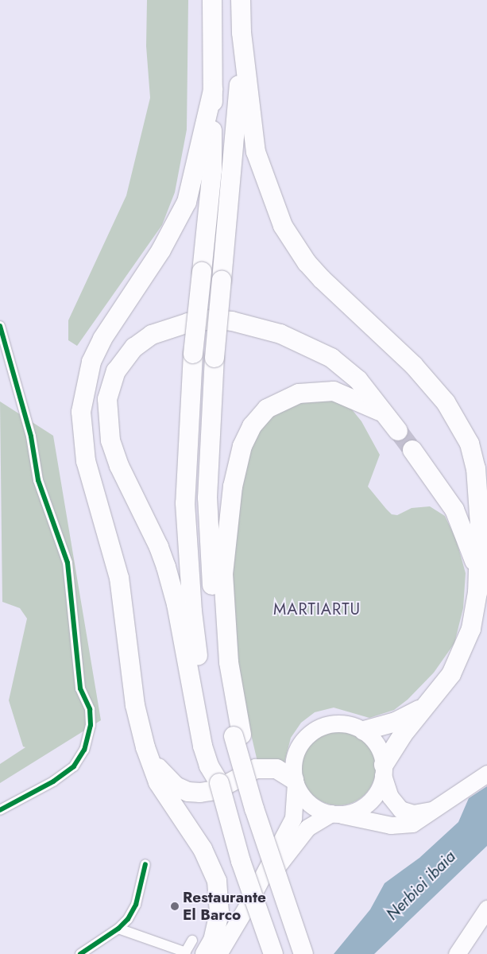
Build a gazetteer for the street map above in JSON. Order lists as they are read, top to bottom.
{
  "districts": ["MARTIARTU"],
  "water": ["Nerbioi ibaia"],
  "places": ["Restaurante El Barco"]
}
